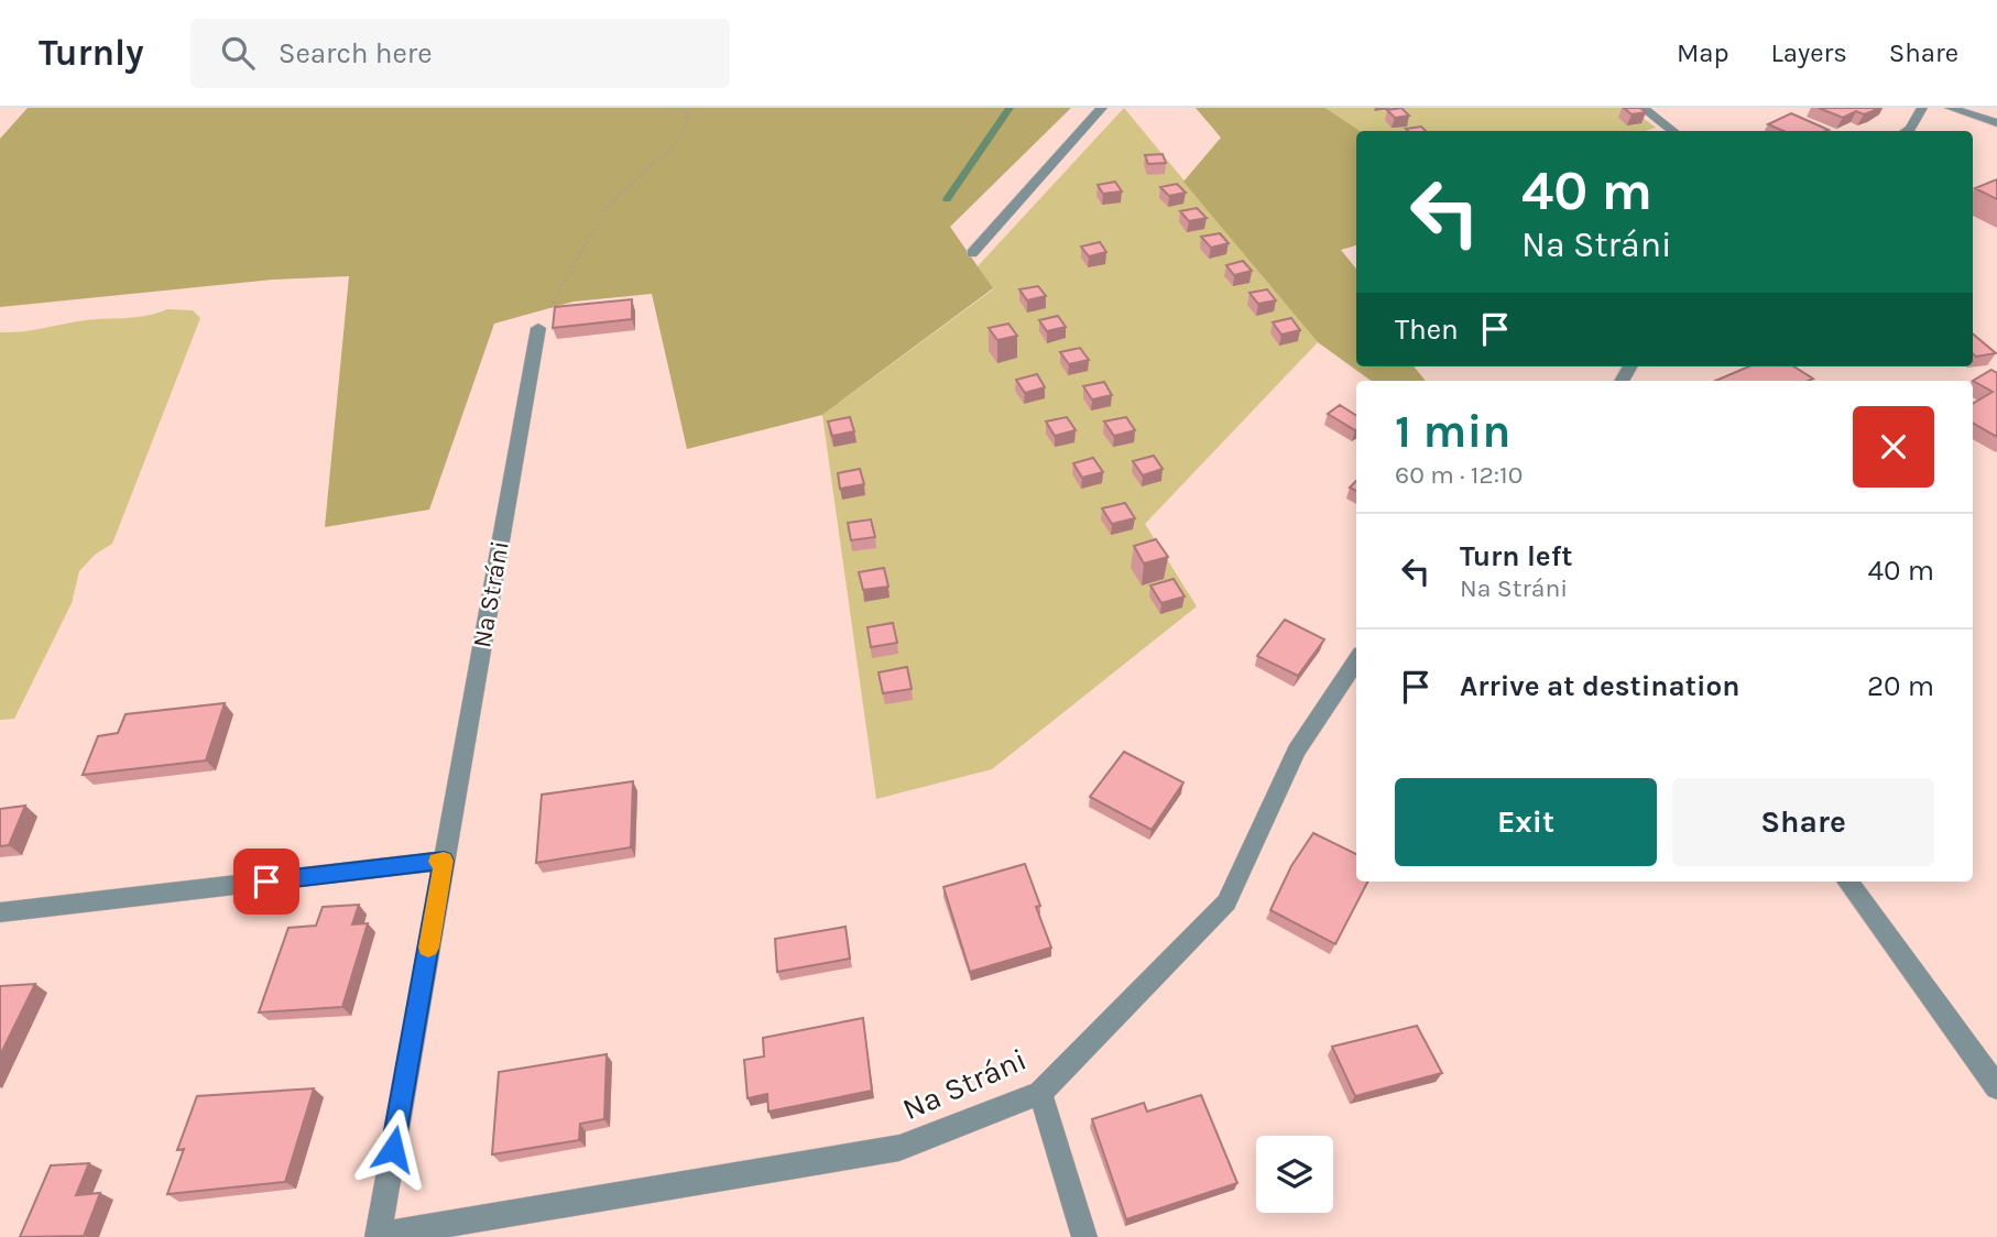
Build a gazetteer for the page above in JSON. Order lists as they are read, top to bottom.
{
  "streets": {
    "street": ["Na Stráni"]
  },
  "page": {
    "header": "Turnly",
    "search": "Search here",
    "nav": ["Map", "Layers", "Share"],
    "turn": ["40 m", "Na Stráni"],
    "then": "Then",
    "heading": ["1 min", "60 m · 12:10"],
    "list": [
      {
        "name": "Turn left",
        "note": "Na Stráni",
        "value": "40 m"
      },
      {
        "name": "Arrive at destination",
        "value": "20 m"
      }
    ],
    "buttons": ["Exit", "Share"]
  }
}
